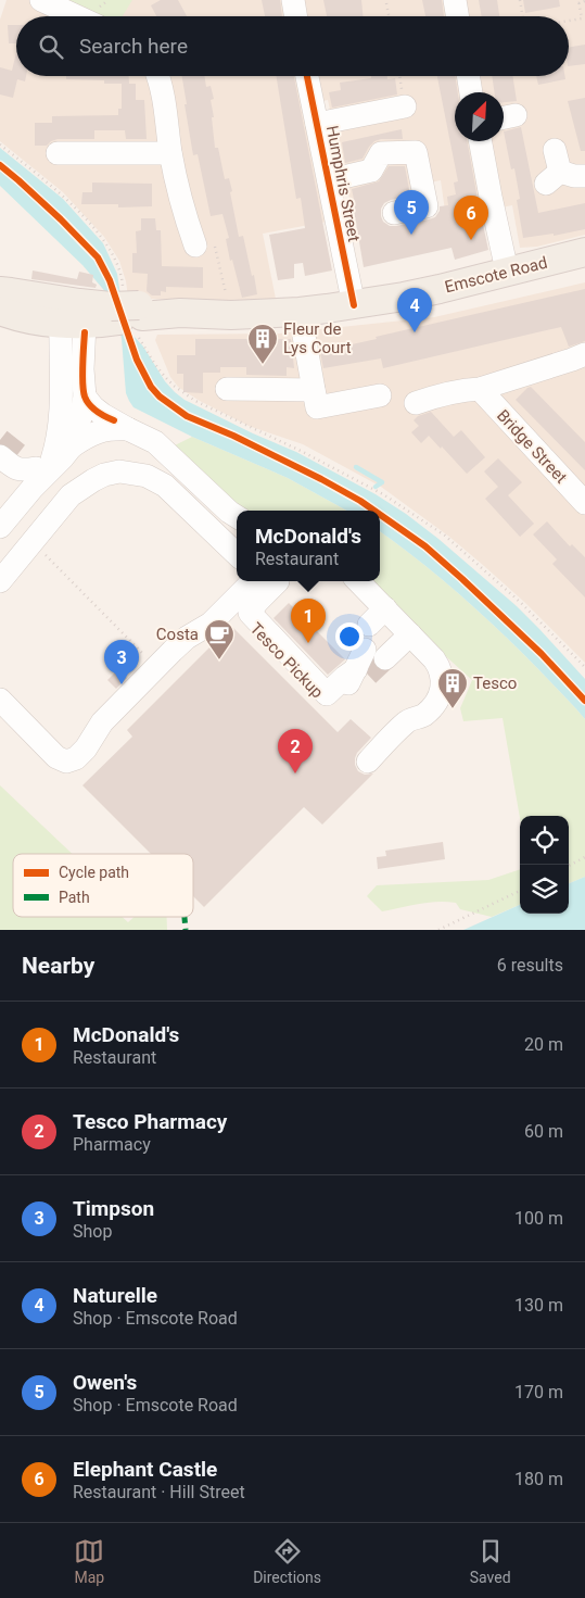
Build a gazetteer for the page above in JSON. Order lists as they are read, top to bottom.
{
  "streets": {
    "main road": ["Emscote Road"],
    "street": ["Humphris Street", "Bridge Street", "Tesco Pickup"]
  },
  "crossings": [
    ["Humphris Street", "Emscote Road"]
  ],
  "places": {
    "building": ["Fleur de Lys Court", "Tesco"],
    "cafe": ["Costa"]
  },
  "legend": ["Cycle path", "Path"],
  "north": "top right",
  "page": {
    "search": "Search here",
    "pins": [
      "5",
      "6",
      "4",
      "1",
      "3",
      "2"
    ],
    "popup": ["McDonald's", "Restaurant"],
    "heading": ["Nearby", "6 results"],
    "list": [
      {
        "mark": "1",
        "name": "McDonald's",
        "note": "Restaurant",
        "value": "20 m"
      },
      {
        "mark": "2",
        "name": "Tesco Pharmacy",
        "note": "Pharmacy",
        "value": "60 m"
      },
      {
        "mark": "3",
        "name": "Timpson",
        "note": "Shop",
        "value": "100 m"
      },
      {
        "mark": "4",
        "name": "Naturelle",
        "note": "Shop · Emscote Road",
        "value": "130 m"
      },
      {
        "mark": "5",
        "name": "Owen's",
        "note": "Shop · Emscote Road",
        "value": "170 m"
      },
      {
        "mark": "6",
        "name": "Elephant Castle",
        "note": "Restaurant · Hill Street",
        "value": "180 m"
      }
    ],
    "nav": ["Map", "Directions", "Saved"]
  }
}
